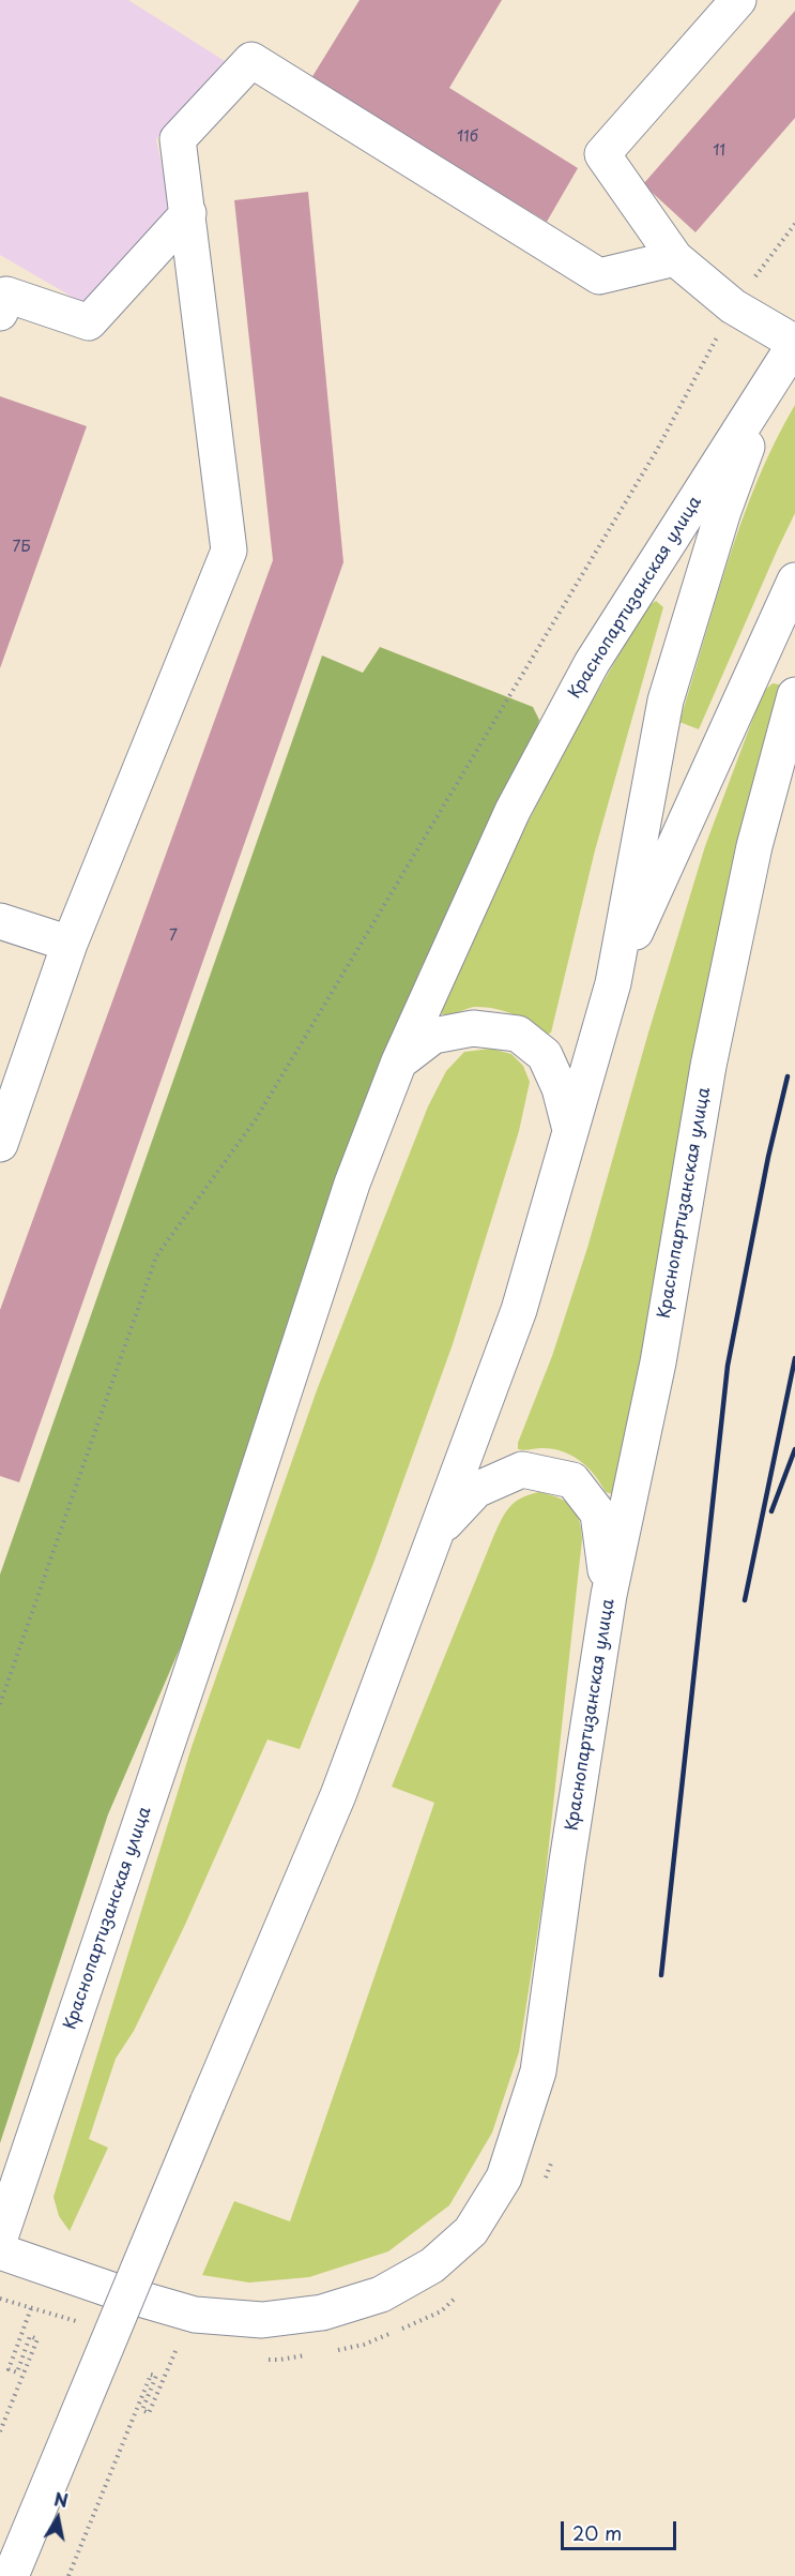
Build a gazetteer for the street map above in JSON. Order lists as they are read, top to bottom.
{
  "streets": {
    "main road": ["Краснопартизанская улица"]
  },
  "house_numbers": [
    "11б",
    "11",
    "7Б",
    "7"
  ],
  "scale_bar": "20 m",
  "north": "top"
}
